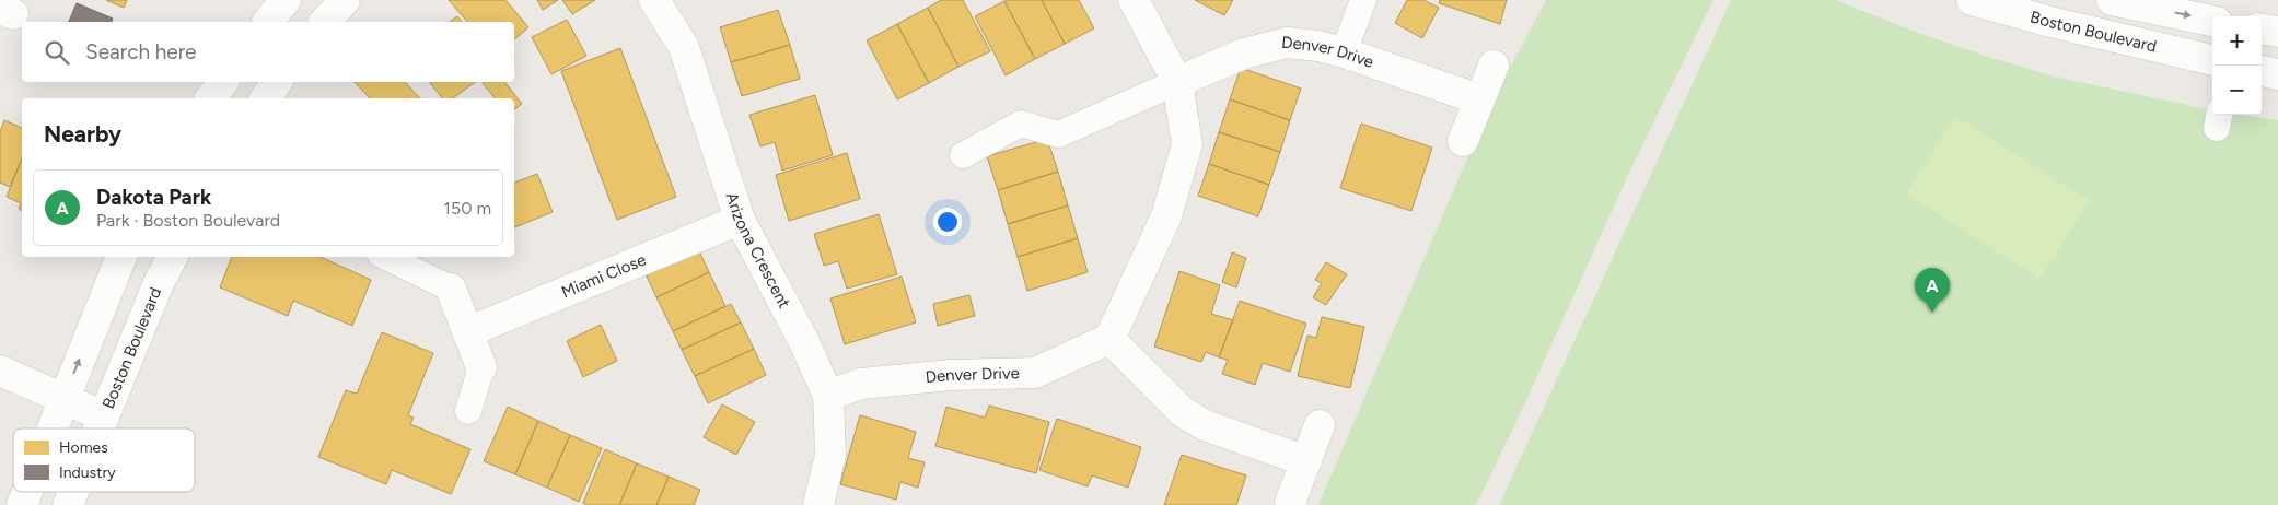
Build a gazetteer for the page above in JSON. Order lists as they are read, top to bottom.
{
  "streets": {
    "street": [
      "Boston Boulevard",
      "Denver Drive",
      "Arizona Crescent",
      "Miami Close"
    ]
  },
  "crossings": [
    ["Denver Drive", "Arizona Crescent"],
    ["Arizona Crescent", "Miami Close"]
  ],
  "legend": ["Homes", "Industry"],
  "page": {
    "map_buttons": ["+", "−"],
    "search": "Search here",
    "heading": "Nearby",
    "list": [
      {
        "mark": "A",
        "name": "Dakota Park",
        "note": "Park · Boston Boulevard",
        "value": "150 m"
      }
    ],
    "pins": "A"
  }
}
